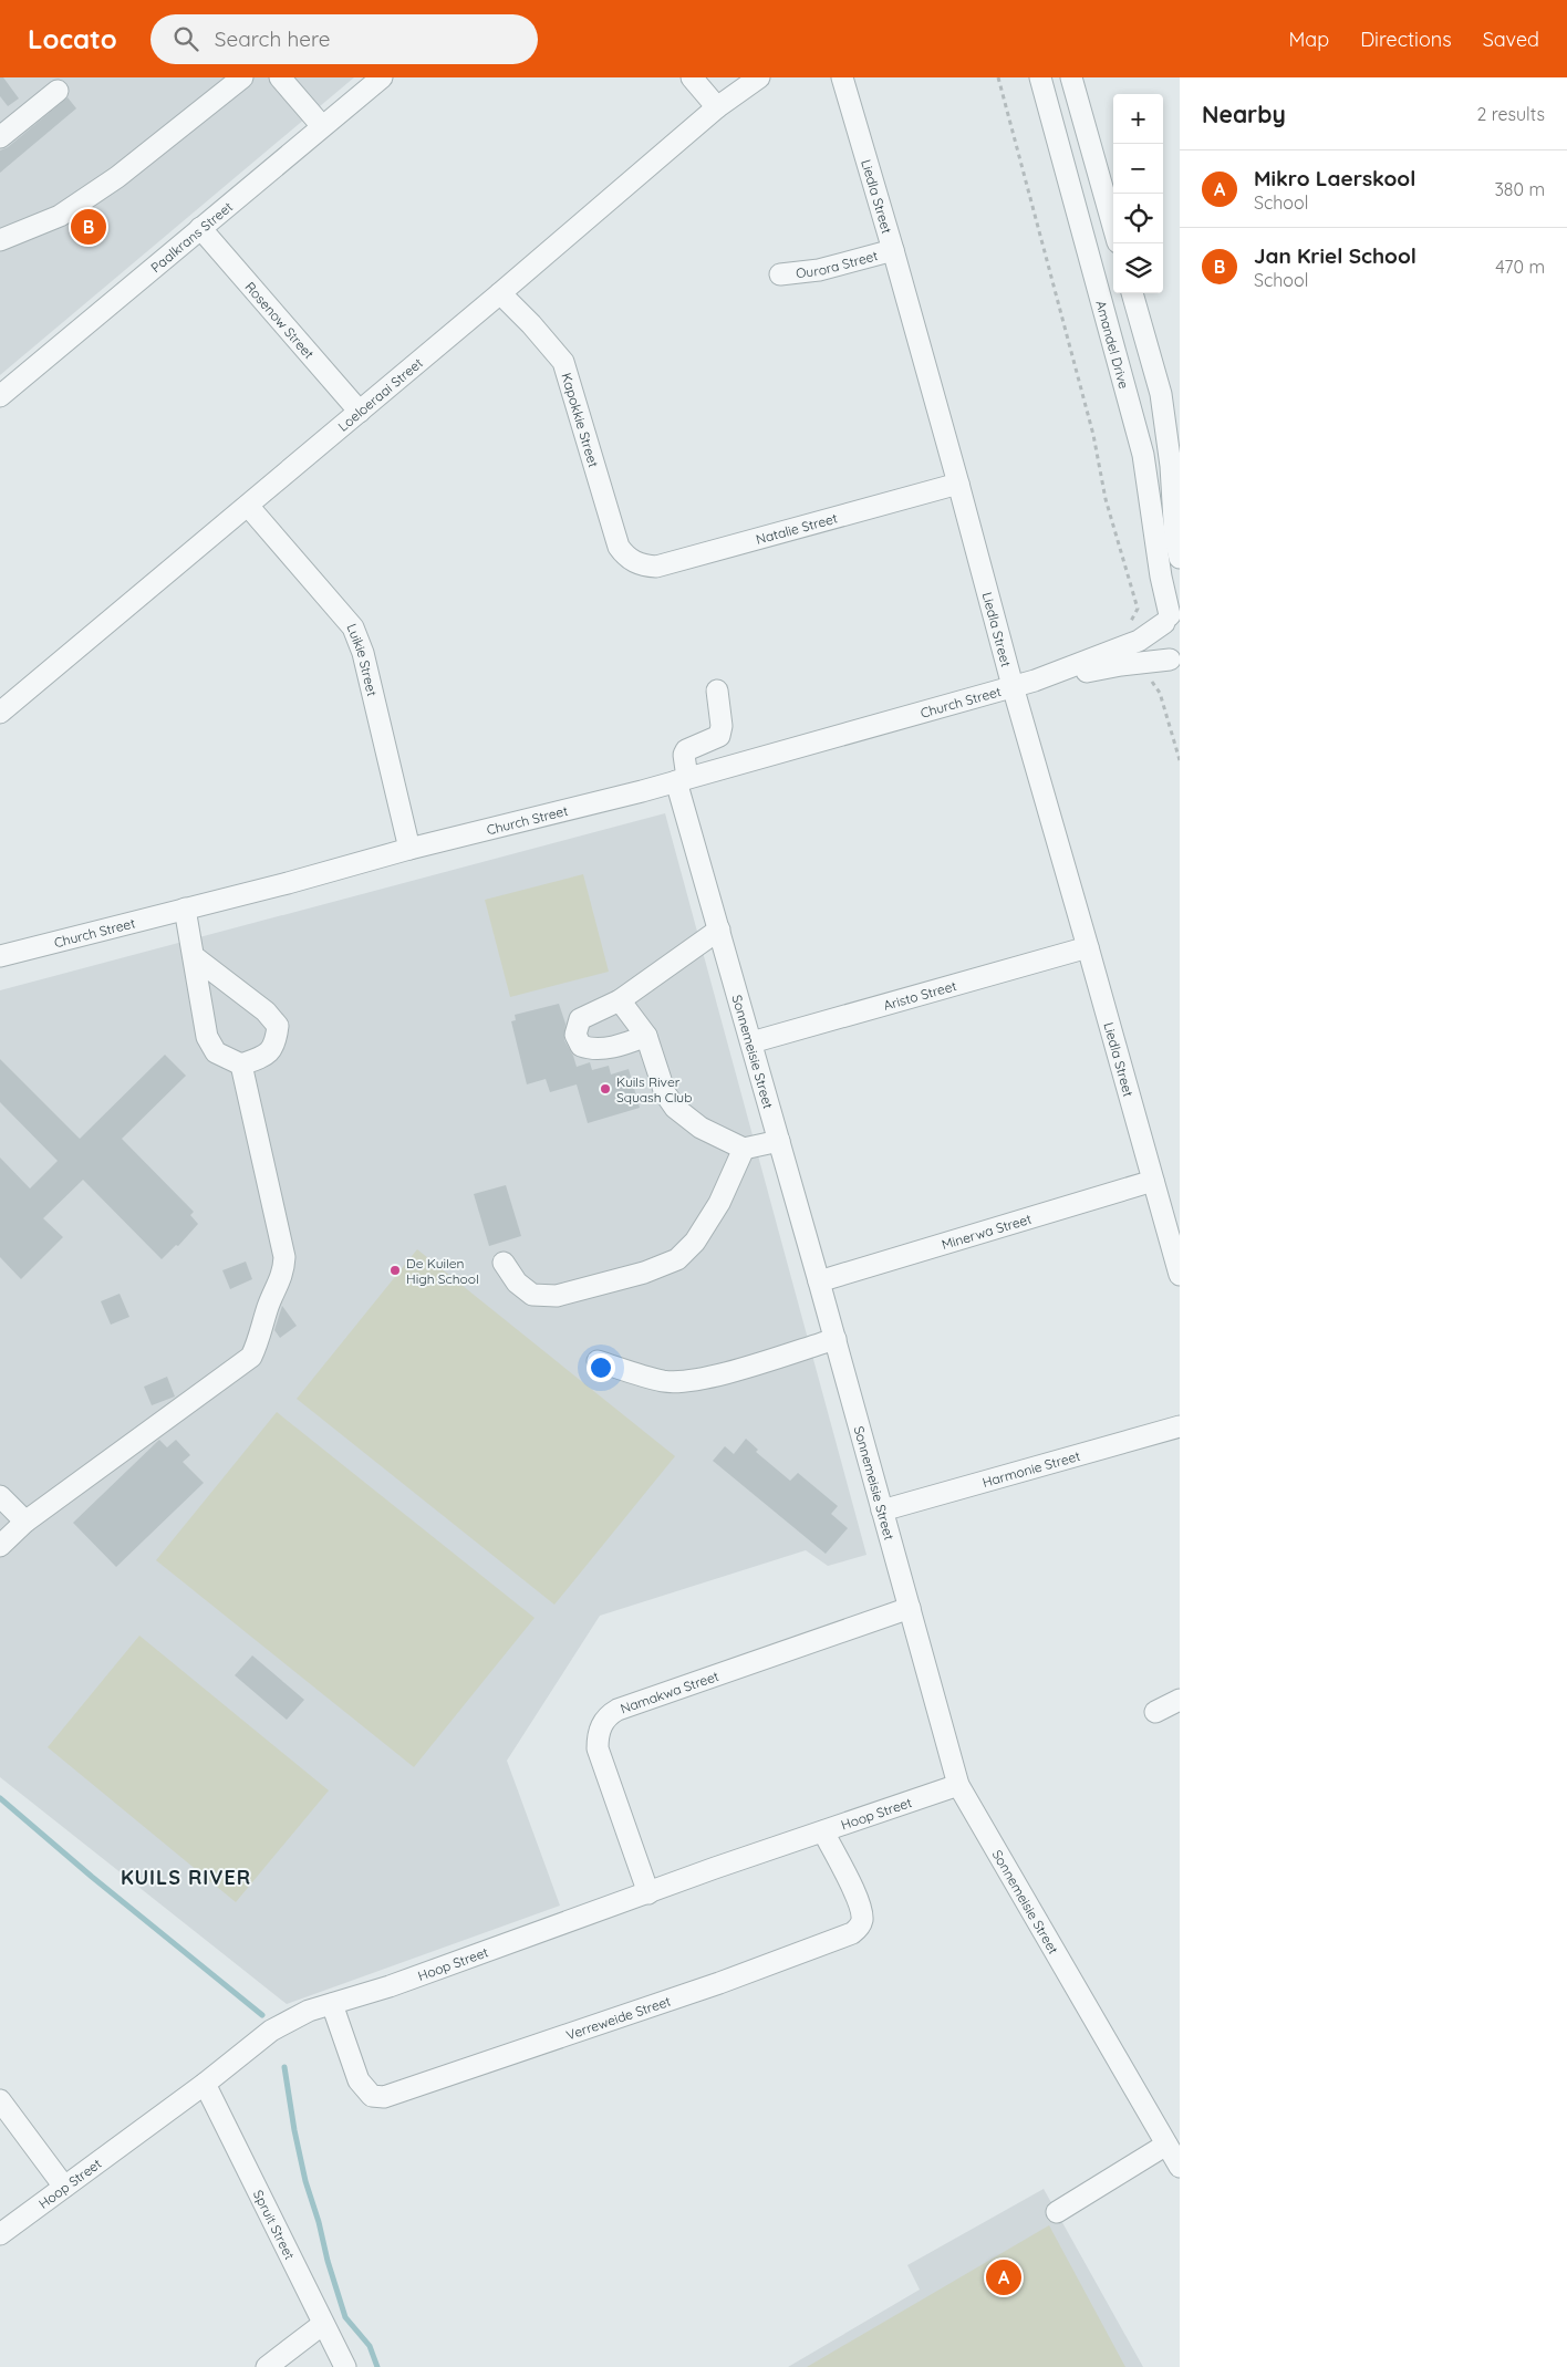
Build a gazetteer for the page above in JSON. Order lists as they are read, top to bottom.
{
  "streets": {
    "street": [
      "Liedla Street",
      "Paalkrans Street",
      "Ourora Street",
      "Rosenow Street",
      "Amandel Drive",
      "Loeloeraai Street",
      "Kapokkie Street",
      "Natalie Street",
      "Luikie Street",
      "Church Street",
      "Aristo Street",
      "Sonnemeisie Street",
      "Minerwa Street",
      "Harmonie Street",
      "Namakwa Street",
      "Hoop Street",
      "Verreweide Street",
      "Spruit Street"
    ]
  },
  "crossings": [
    ["Liedla Street", "Ourora Street"],
    ["Liedla Street", "Natalie Street"],
    ["Liedla Street", "Church Street"],
    ["Liedla Street", "Aristo Street"],
    ["Liedla Street", "Minerwa Street"],
    ["Paalkrans Street", "Rosenow Street"],
    ["Rosenow Street", "Loeloeraai Street"],
    ["Amandel Drive", "Church Street"],
    ["Loeloeraai Street", "Kapokkie Street"],
    ["Loeloeraai Street", "Luikie Street"],
    ["Kapokkie Street", "Natalie Street"],
    ["Luikie Street", "Church Street"],
    ["Church Street", "Sonnemeisie Street"],
    ["Aristo Street", "Sonnemeisie Street"],
    ["Sonnemeisie Street", "Minerwa Street"],
    ["Sonnemeisie Street", "Harmonie Street"],
    ["Sonnemeisie Street", "Namakwa Street"],
    ["Sonnemeisie Street", "Hoop Street"],
    ["Namakwa Street", "Hoop Street"],
    ["Hoop Street", "Verreweide Street"],
    ["Hoop Street", "Spruit Street"]
  ],
  "districts": ["KUILS RIVER"],
  "places": ["Kuils River Squash Club", "De Kuilen High School"],
  "page": {
    "header": "Locato",
    "search": "Search here",
    "nav": ["Map", "Directions", "Saved"],
    "heading": ["Nearby", "2 results"],
    "map_buttons": ["+", "−"],
    "list": [
      {
        "mark": "A",
        "name": "Mikro Laerskool",
        "note": "School",
        "value": "380 m"
      },
      {
        "mark": "B",
        "name": "Jan Kriel School",
        "note": "School",
        "value": "470 m"
      }
    ],
    "pins": ["B", "A"]
  }
}
